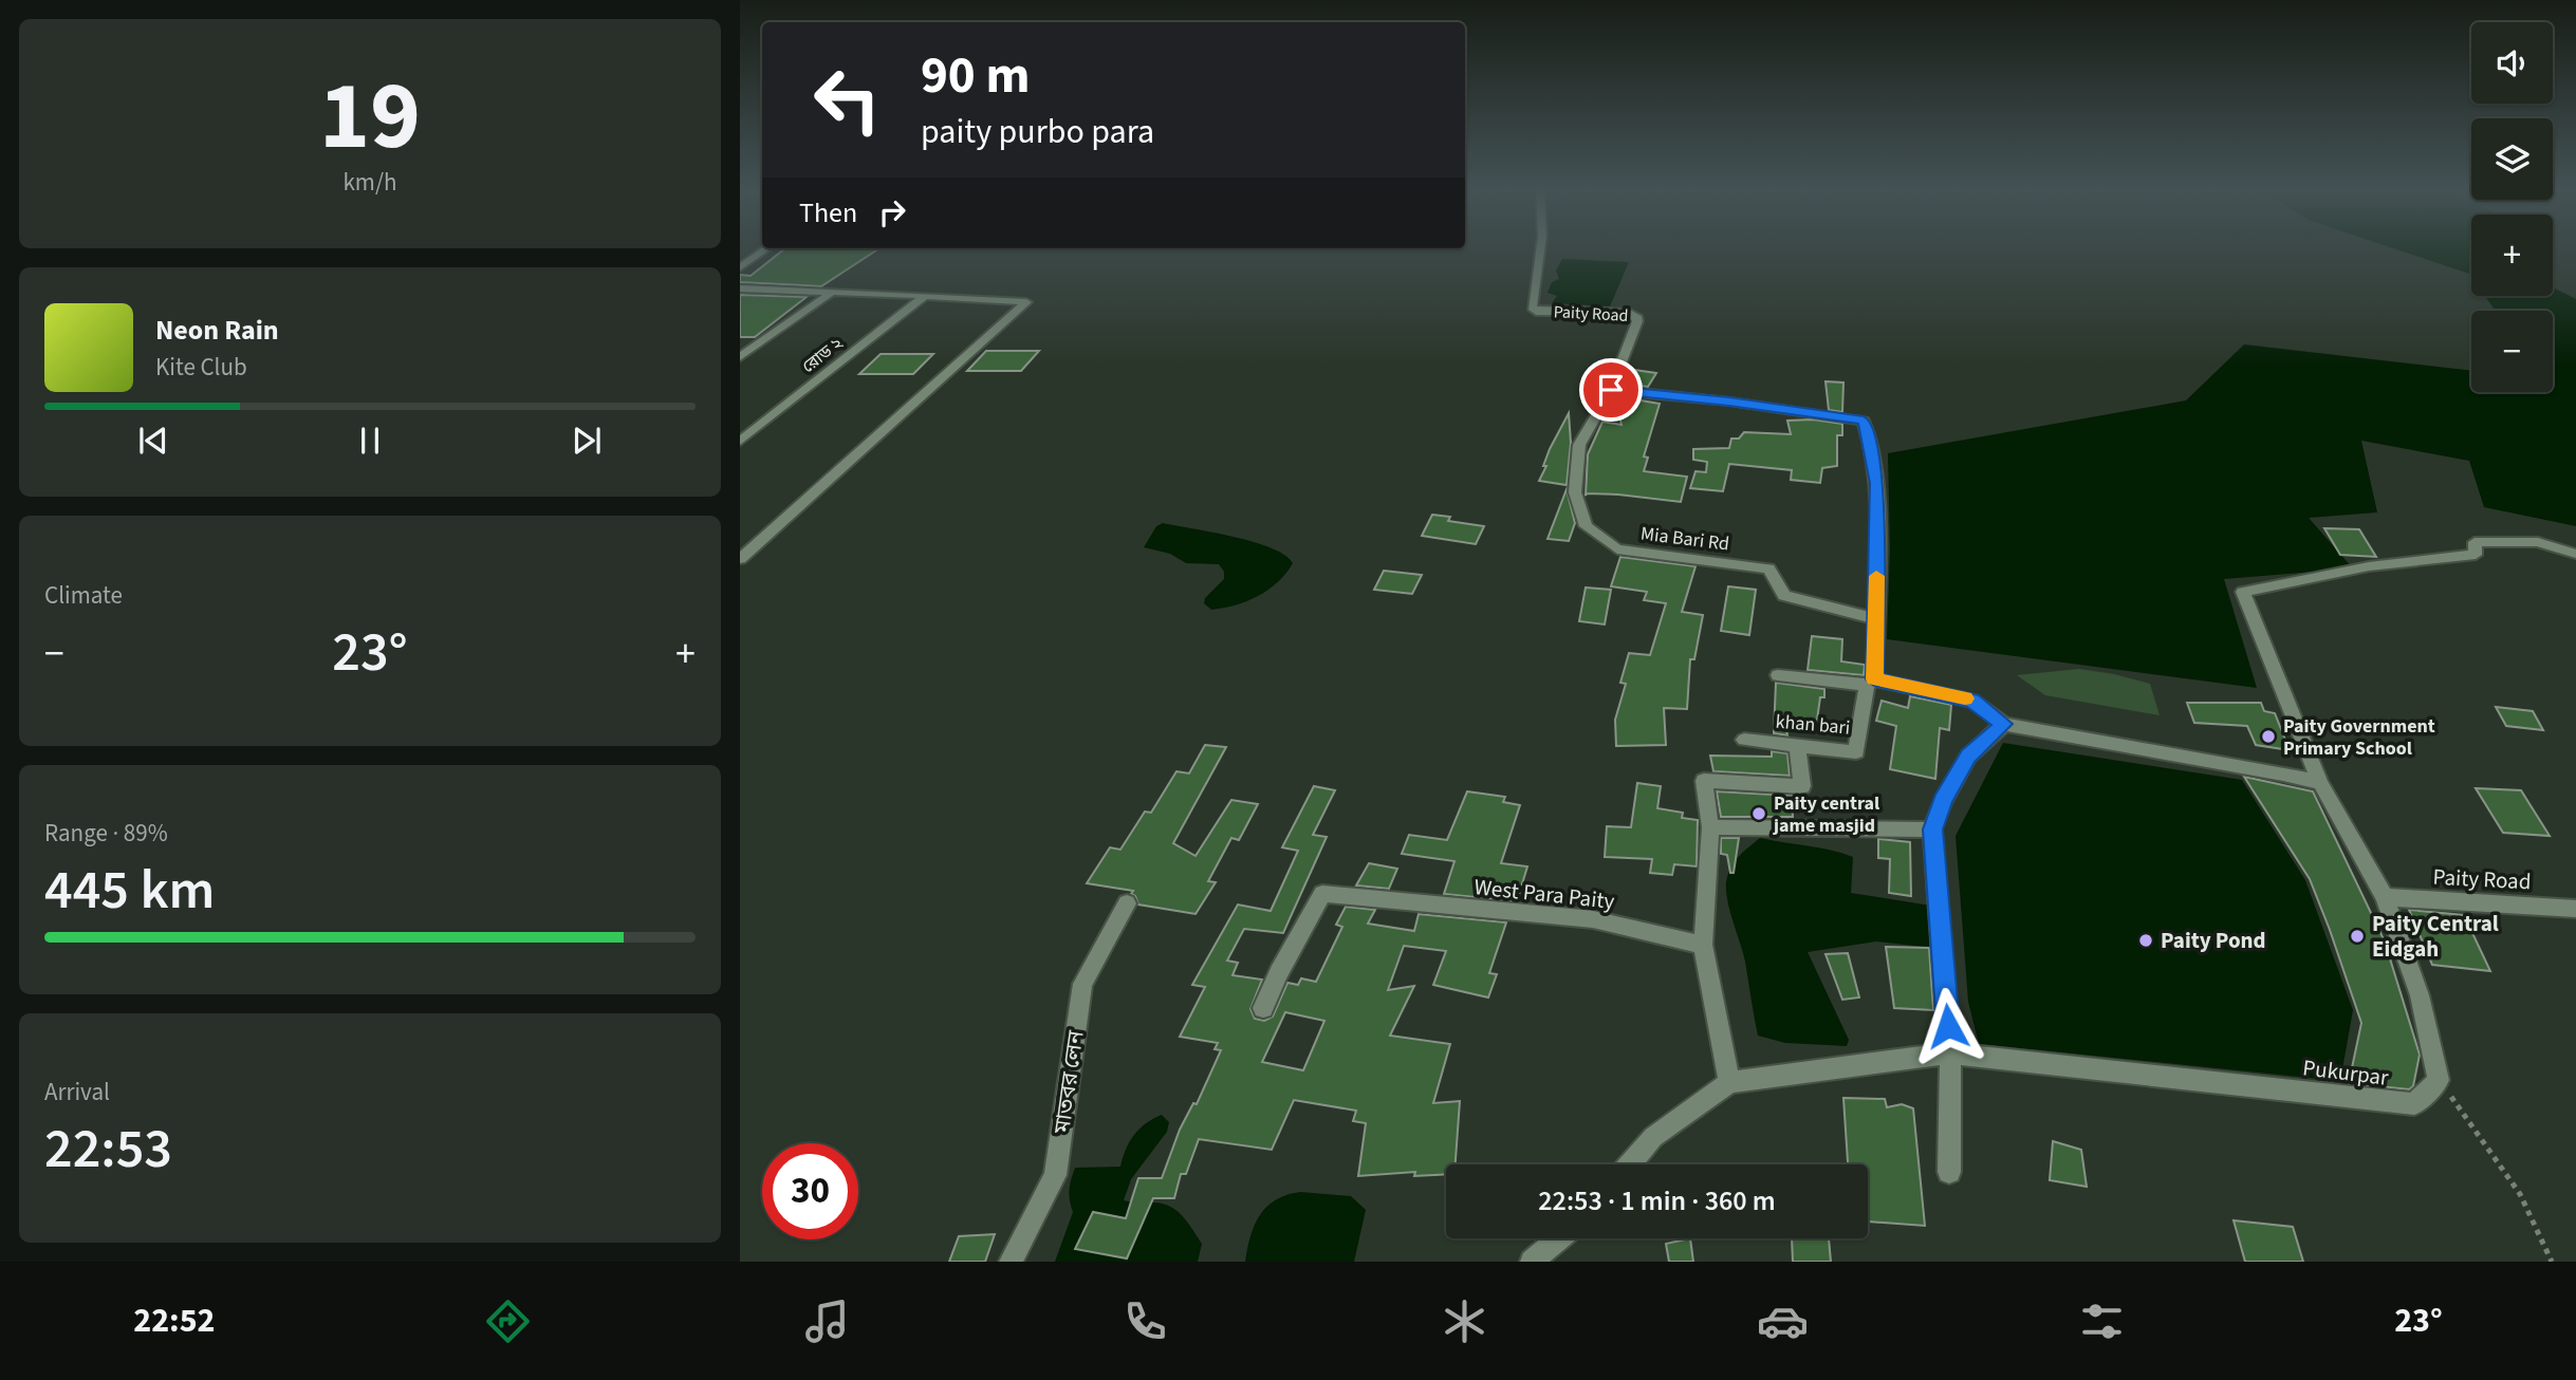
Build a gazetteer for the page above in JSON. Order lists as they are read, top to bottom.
{
  "streets": {
    "street": [
      "Paity Road",
      "রোড ২",
      "Mia Bari Rd",
      "khan bari",
      "West Para Paity",
      "Pukurpar",
      "মাতবর লেন"
    ]
  },
  "crossings": [
    ["Paity Road", "Mia Bari Rd"]
  ],
  "places": [
    "Paity Government Primary School",
    "Paity central jame masjid",
    "Paity Central Eidgah",
    "Paity Pond"
  ],
  "page": {
    "tile": [
      ["19", "km/h"],
      "Climate",
      ["Range · 89%", "445 km"],
      ["Arrival", "22:53"]
    ],
    "map_buttons": ["+", "−"],
    "turn": ["90 m", "paity purbo para"],
    "then": "Then",
    "song": ["Neon Rain", "Kite Club"],
    "heat": ["−", "23°", "+"],
    "limit": "30",
    "trip": "22:53 · 1 min · 360 m",
    "tabs": ["22:52", "23°"]
  }
}
